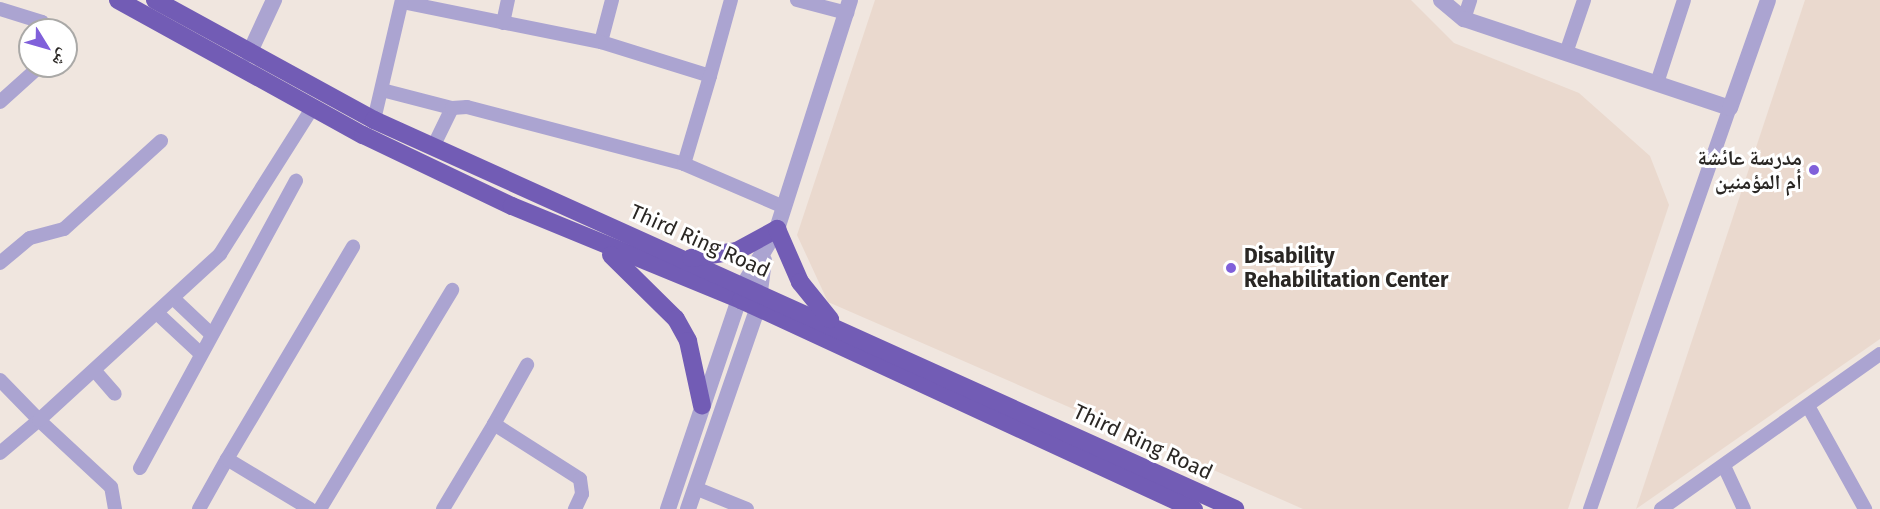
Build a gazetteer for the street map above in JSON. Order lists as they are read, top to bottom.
{
  "streets": {
    "highway": ["Third Ring Road"]
  },
  "places": ["مدرسة عائشة أم المؤمنين", "Disability Rehabilitation Center"],
  "north": "bottom right"
}
